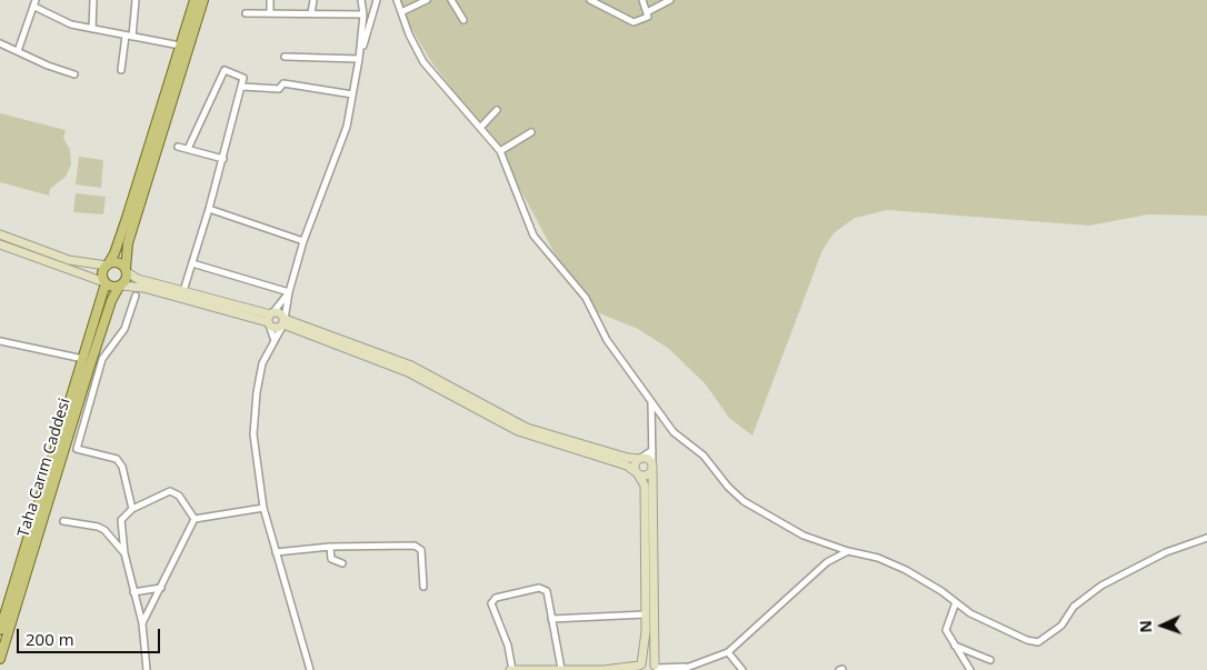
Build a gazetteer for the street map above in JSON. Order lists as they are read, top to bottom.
{
  "streets": {
    "main road": ["Taha Carım Caddesi"]
  },
  "scale_bar": "200 m",
  "north": "left"
}
